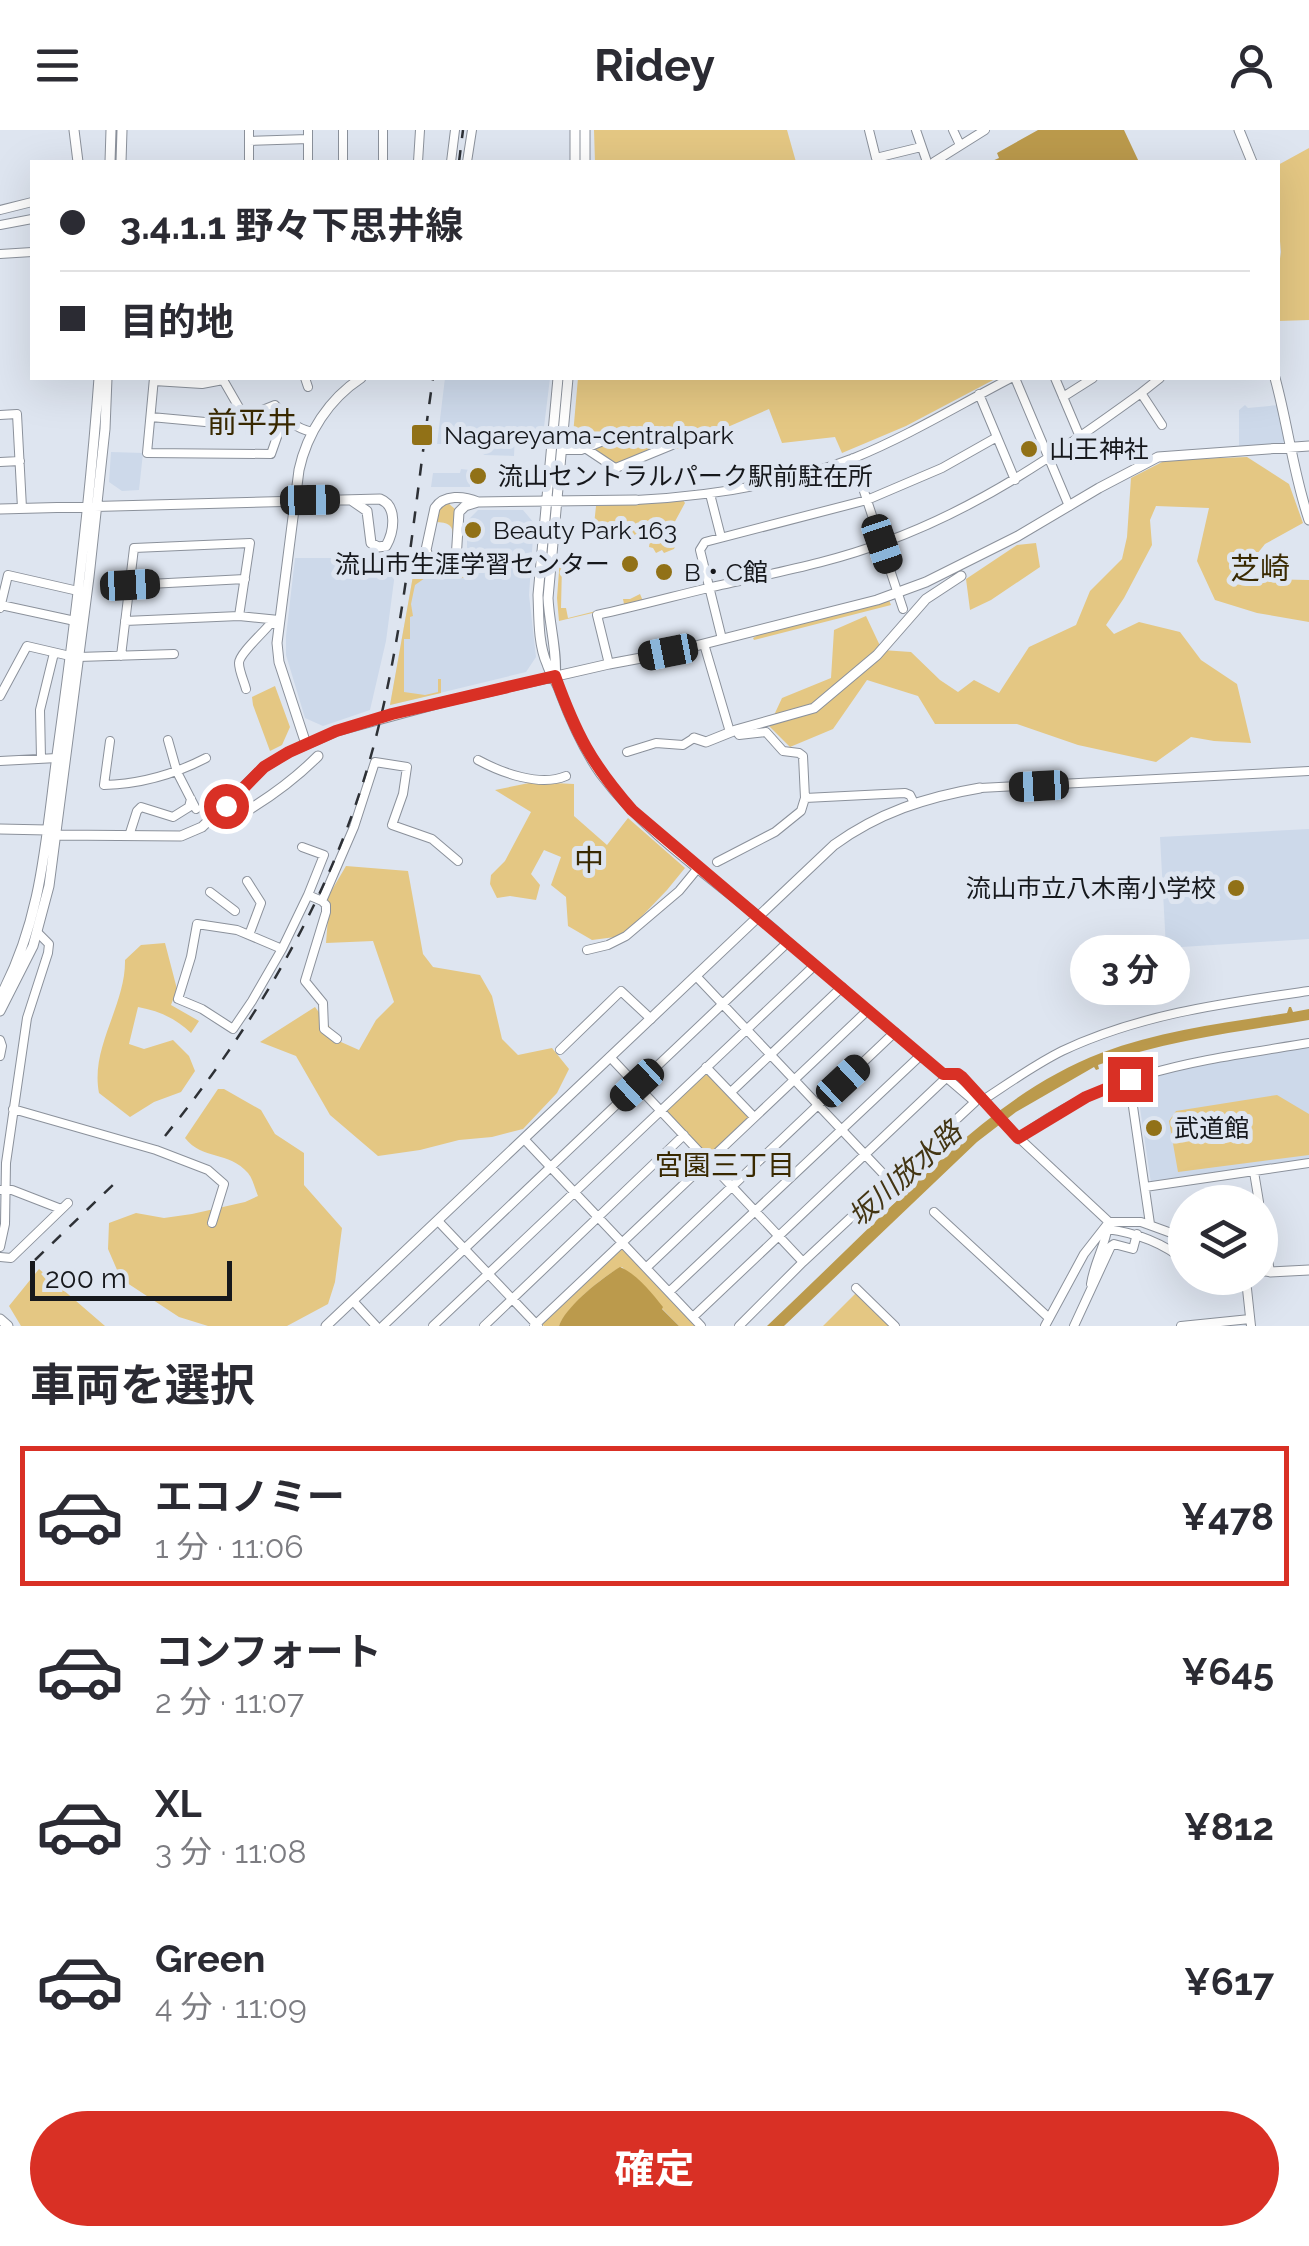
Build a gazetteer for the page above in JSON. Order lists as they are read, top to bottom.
{
  "districts": [
    "前平井",
    "芝崎",
    "中",
    "宮園三丁目"
  ],
  "water": ["坂川放水路"],
  "places": {
    "transit": ["Nagareyama-centralpark"],
    "other": [
      "山王神社",
      "流山セントラルパーク駅前駐在所",
      "Beauty Park 163",
      "流山市生涯学習センター",
      "B・C館",
      "流山市立八木南小学校",
      "武道館"
    ]
  },
  "scale_bar": "200 m",
  "page": {
    "header": "Ridey",
    "banner": ["3.4.1.1 野々下思井線", "目的地"],
    "bubble": "3 分",
    "scale": "200 m",
    "heading": "車両を選択",
    "list": [
      {
        "name": "エコノミー",
        "note": "1 分 · 11:06",
        "value": "¥478"
      },
      {
        "name": "コンフォート",
        "note": "2 分 · 11:07",
        "value": "¥645"
      },
      {
        "name": "XL",
        "note": "3 分 · 11:08",
        "value": "¥812"
      },
      {
        "name": "Green",
        "note": "4 分 · 11:09",
        "value": "¥617"
      }
    ],
    "buttons": "確定"
  }
}
